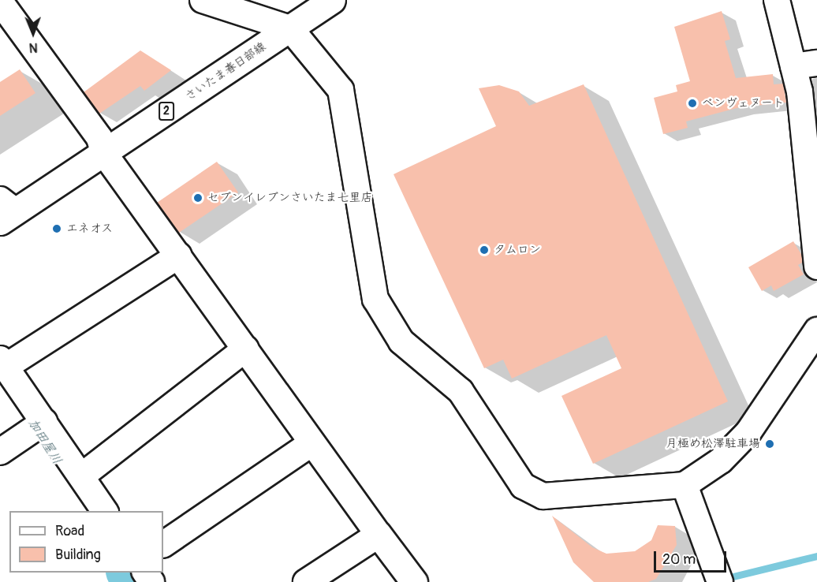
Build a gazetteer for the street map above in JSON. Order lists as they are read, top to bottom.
{
  "streets": {
    "main road": ["さいたま春日部線", "2"]
  },
  "water": ["加田屋川"],
  "places": [
    "ベンヴェヌート",
    "セブンイレブンさいたま七里店",
    "エネオス",
    "タムロン",
    "月極め松澤駐車場"
  ],
  "legend": ["Road", "Building"],
  "scale_bar": "20 m",
  "north": "bottom"
}
